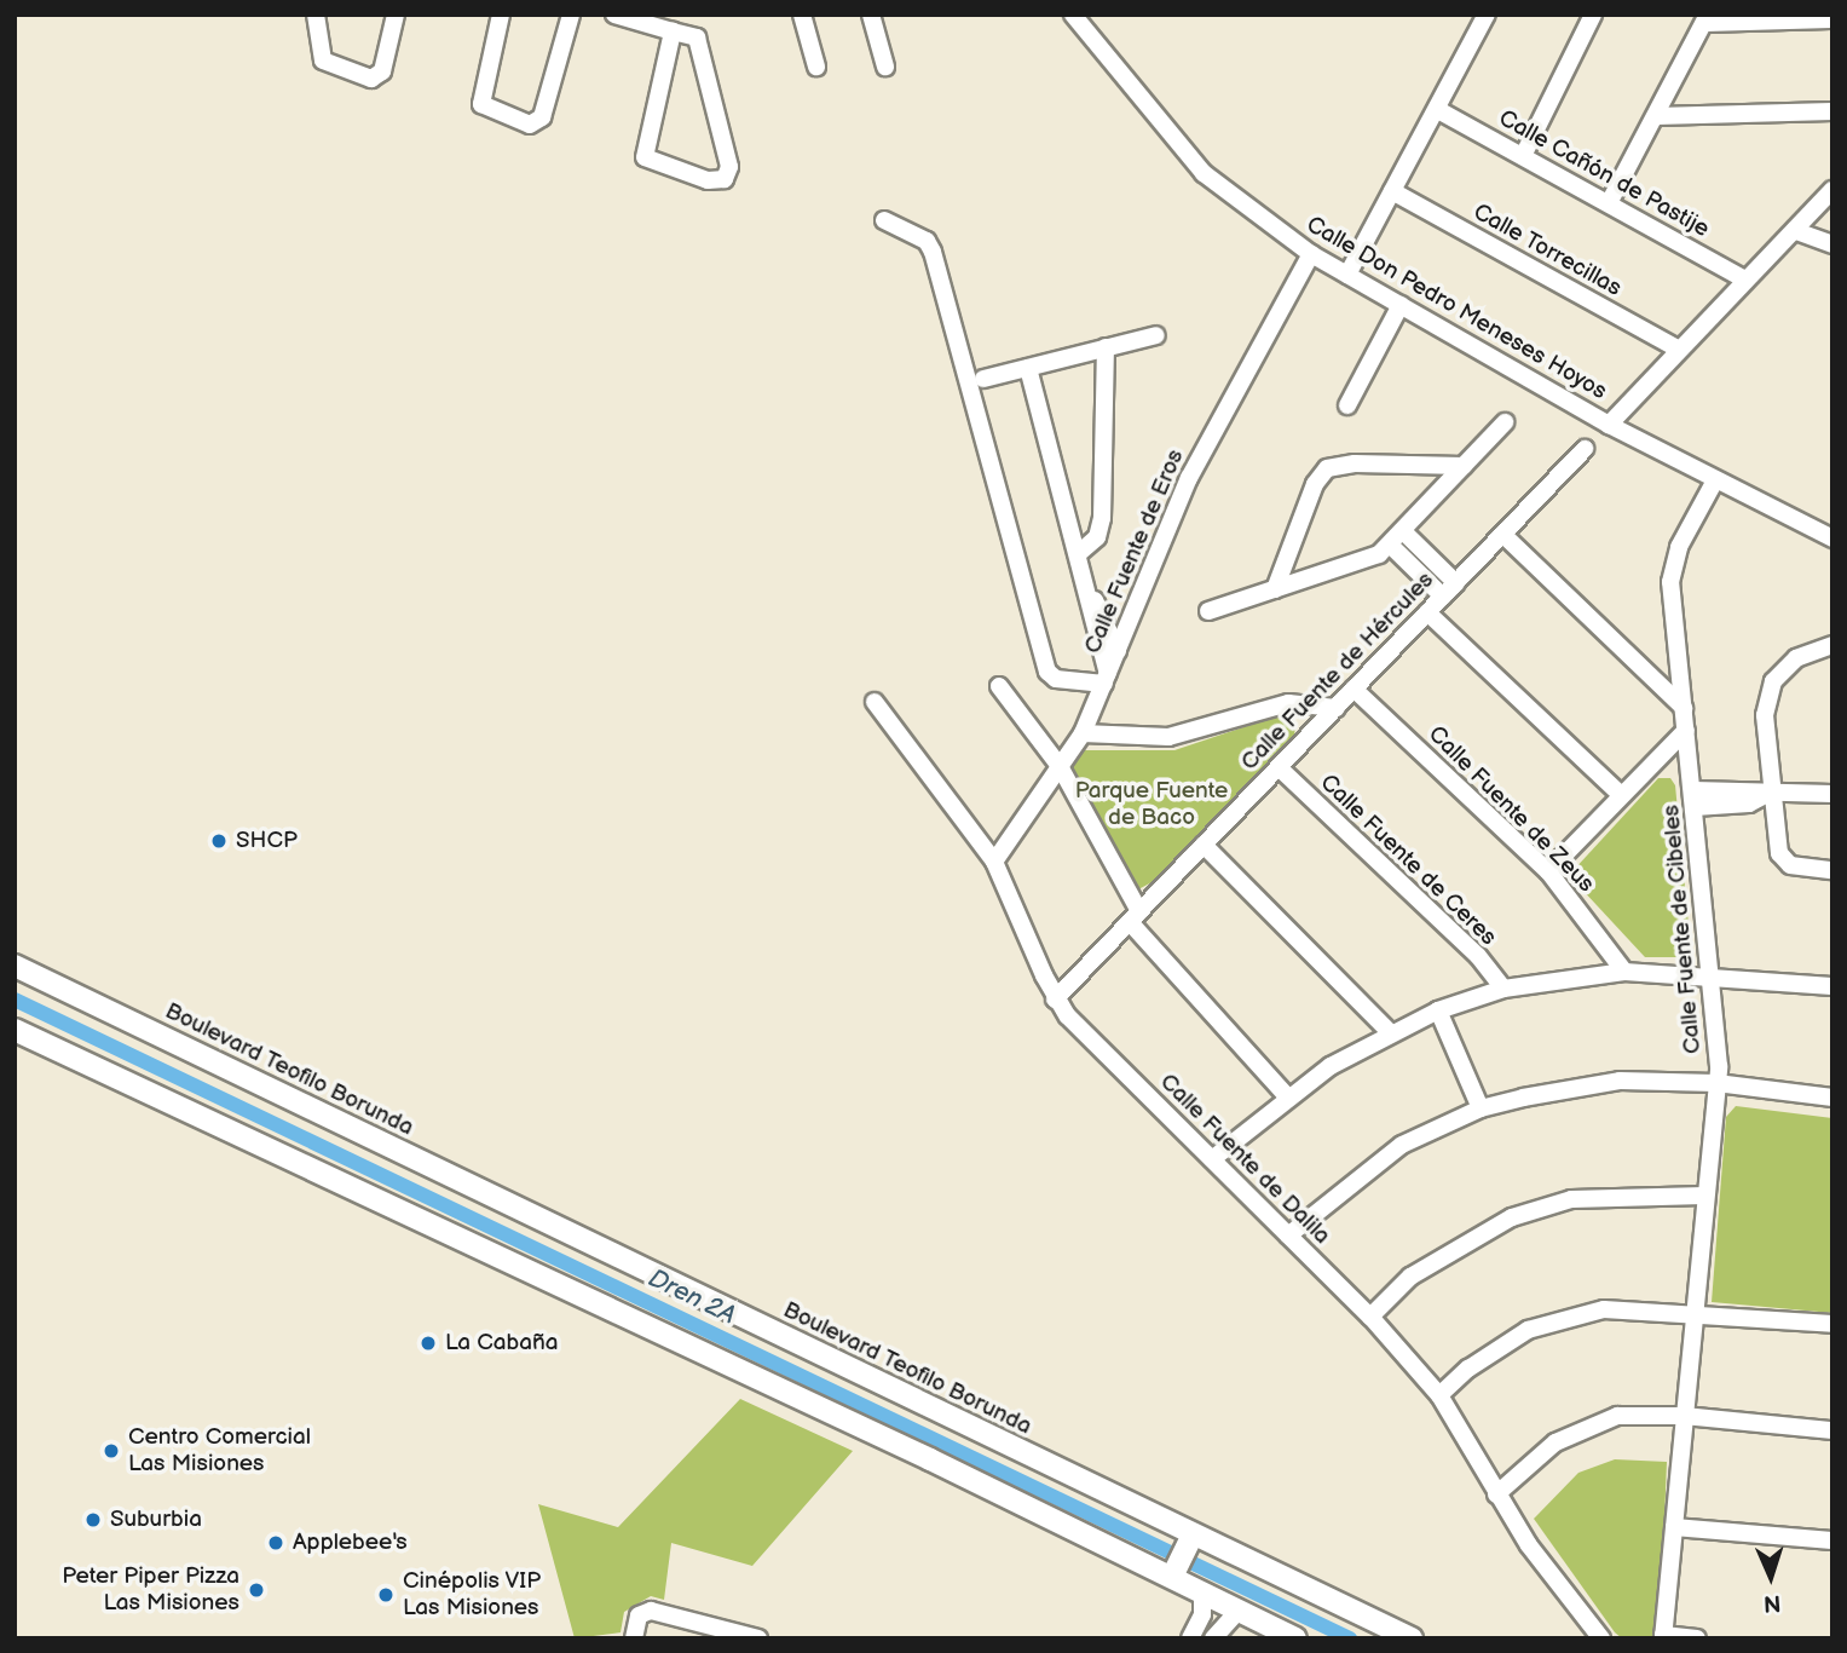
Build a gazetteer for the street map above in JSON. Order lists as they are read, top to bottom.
{
  "streets": {
    "main road": ["Boulevard Teofilo Borunda"],
    "street": [
      "Calle Cañón de Pastije",
      "Calle Torrecillas",
      "Calle Don Pedro Meneses Hoyos",
      "Calle Fuente de Eros",
      "Calle Fuente de Hércules",
      "Calle Fuente de Zeus",
      "Calle Fuente de Ceres",
      "Calle Fuente de Cibeles",
      "Calle Fuente de Dalila"
    ]
  },
  "crossings": [
    ["Calle Don Pedro Meneses Hoyos", "Calle Fuente de Eros"],
    ["Calle Don Pedro Meneses Hoyos", "Calle Fuente de Cibeles"],
    ["Calle Fuente de Eros", "Calle Fuente de Dalila"],
    ["Calle Fuente de Hércules", "Calle Fuente de Zeus"],
    ["Calle Fuente de Hércules", "Calle Fuente de Ceres"],
    ["Calle Fuente de Hércules", "Calle Fuente de Dalila"]
  ],
  "water": ["Dren 2A"],
  "parks": ["Parque Fuente de Baco"],
  "places": [
    "SHCP",
    "La Cabaña",
    "Centro Comercial Las Misiones",
    "Suburbia",
    "Applebee's",
    "Peter Piper Pizza Las Misiones",
    "Cinépolis VIP Las Misiones"
  ],
  "north": "bottom"
}
